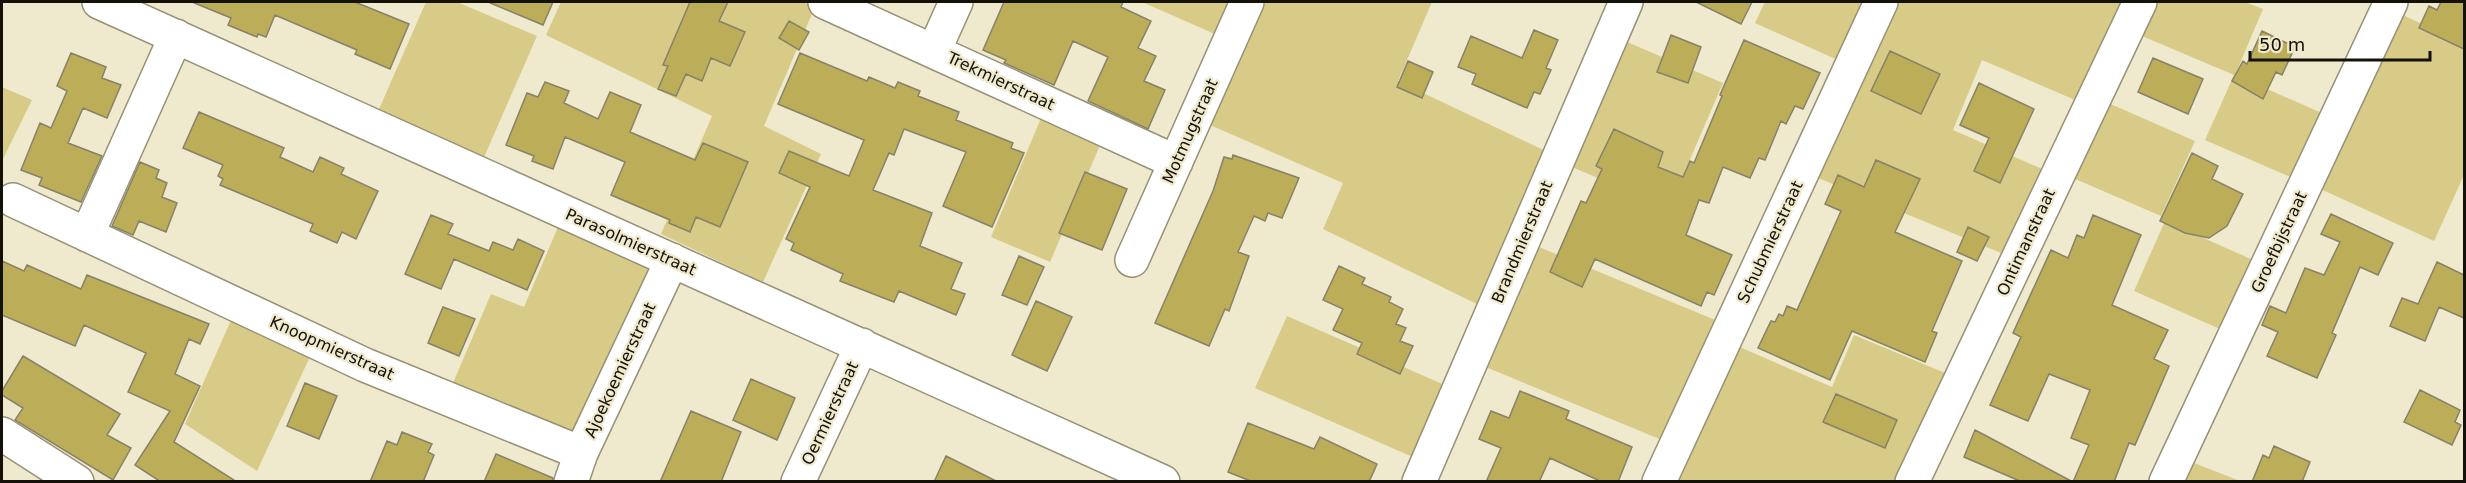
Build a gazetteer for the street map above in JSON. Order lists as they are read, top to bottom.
{
  "streets": {
    "street": [
      "Trekmierstraat",
      "Motmugstraat",
      "Parasolmierstraat",
      "Brandmierstraat",
      "Schubmierstraat",
      "Ontimanstraat",
      "Groefbijstraat",
      "Knoopmierstraat",
      "Ajoekoemierstraat",
      "Oermierstraat"
    ]
  },
  "crossings": [
    ["Trekmierstraat", "Motmugstraat"],
    ["Parasolmierstraat", "Ajoekoemierstraat"],
    ["Parasolmierstraat", "Oermierstraat"],
    ["Knoopmierstraat", "Ajoekoemierstraat"]
  ],
  "scale_bar": "50 m"
}
